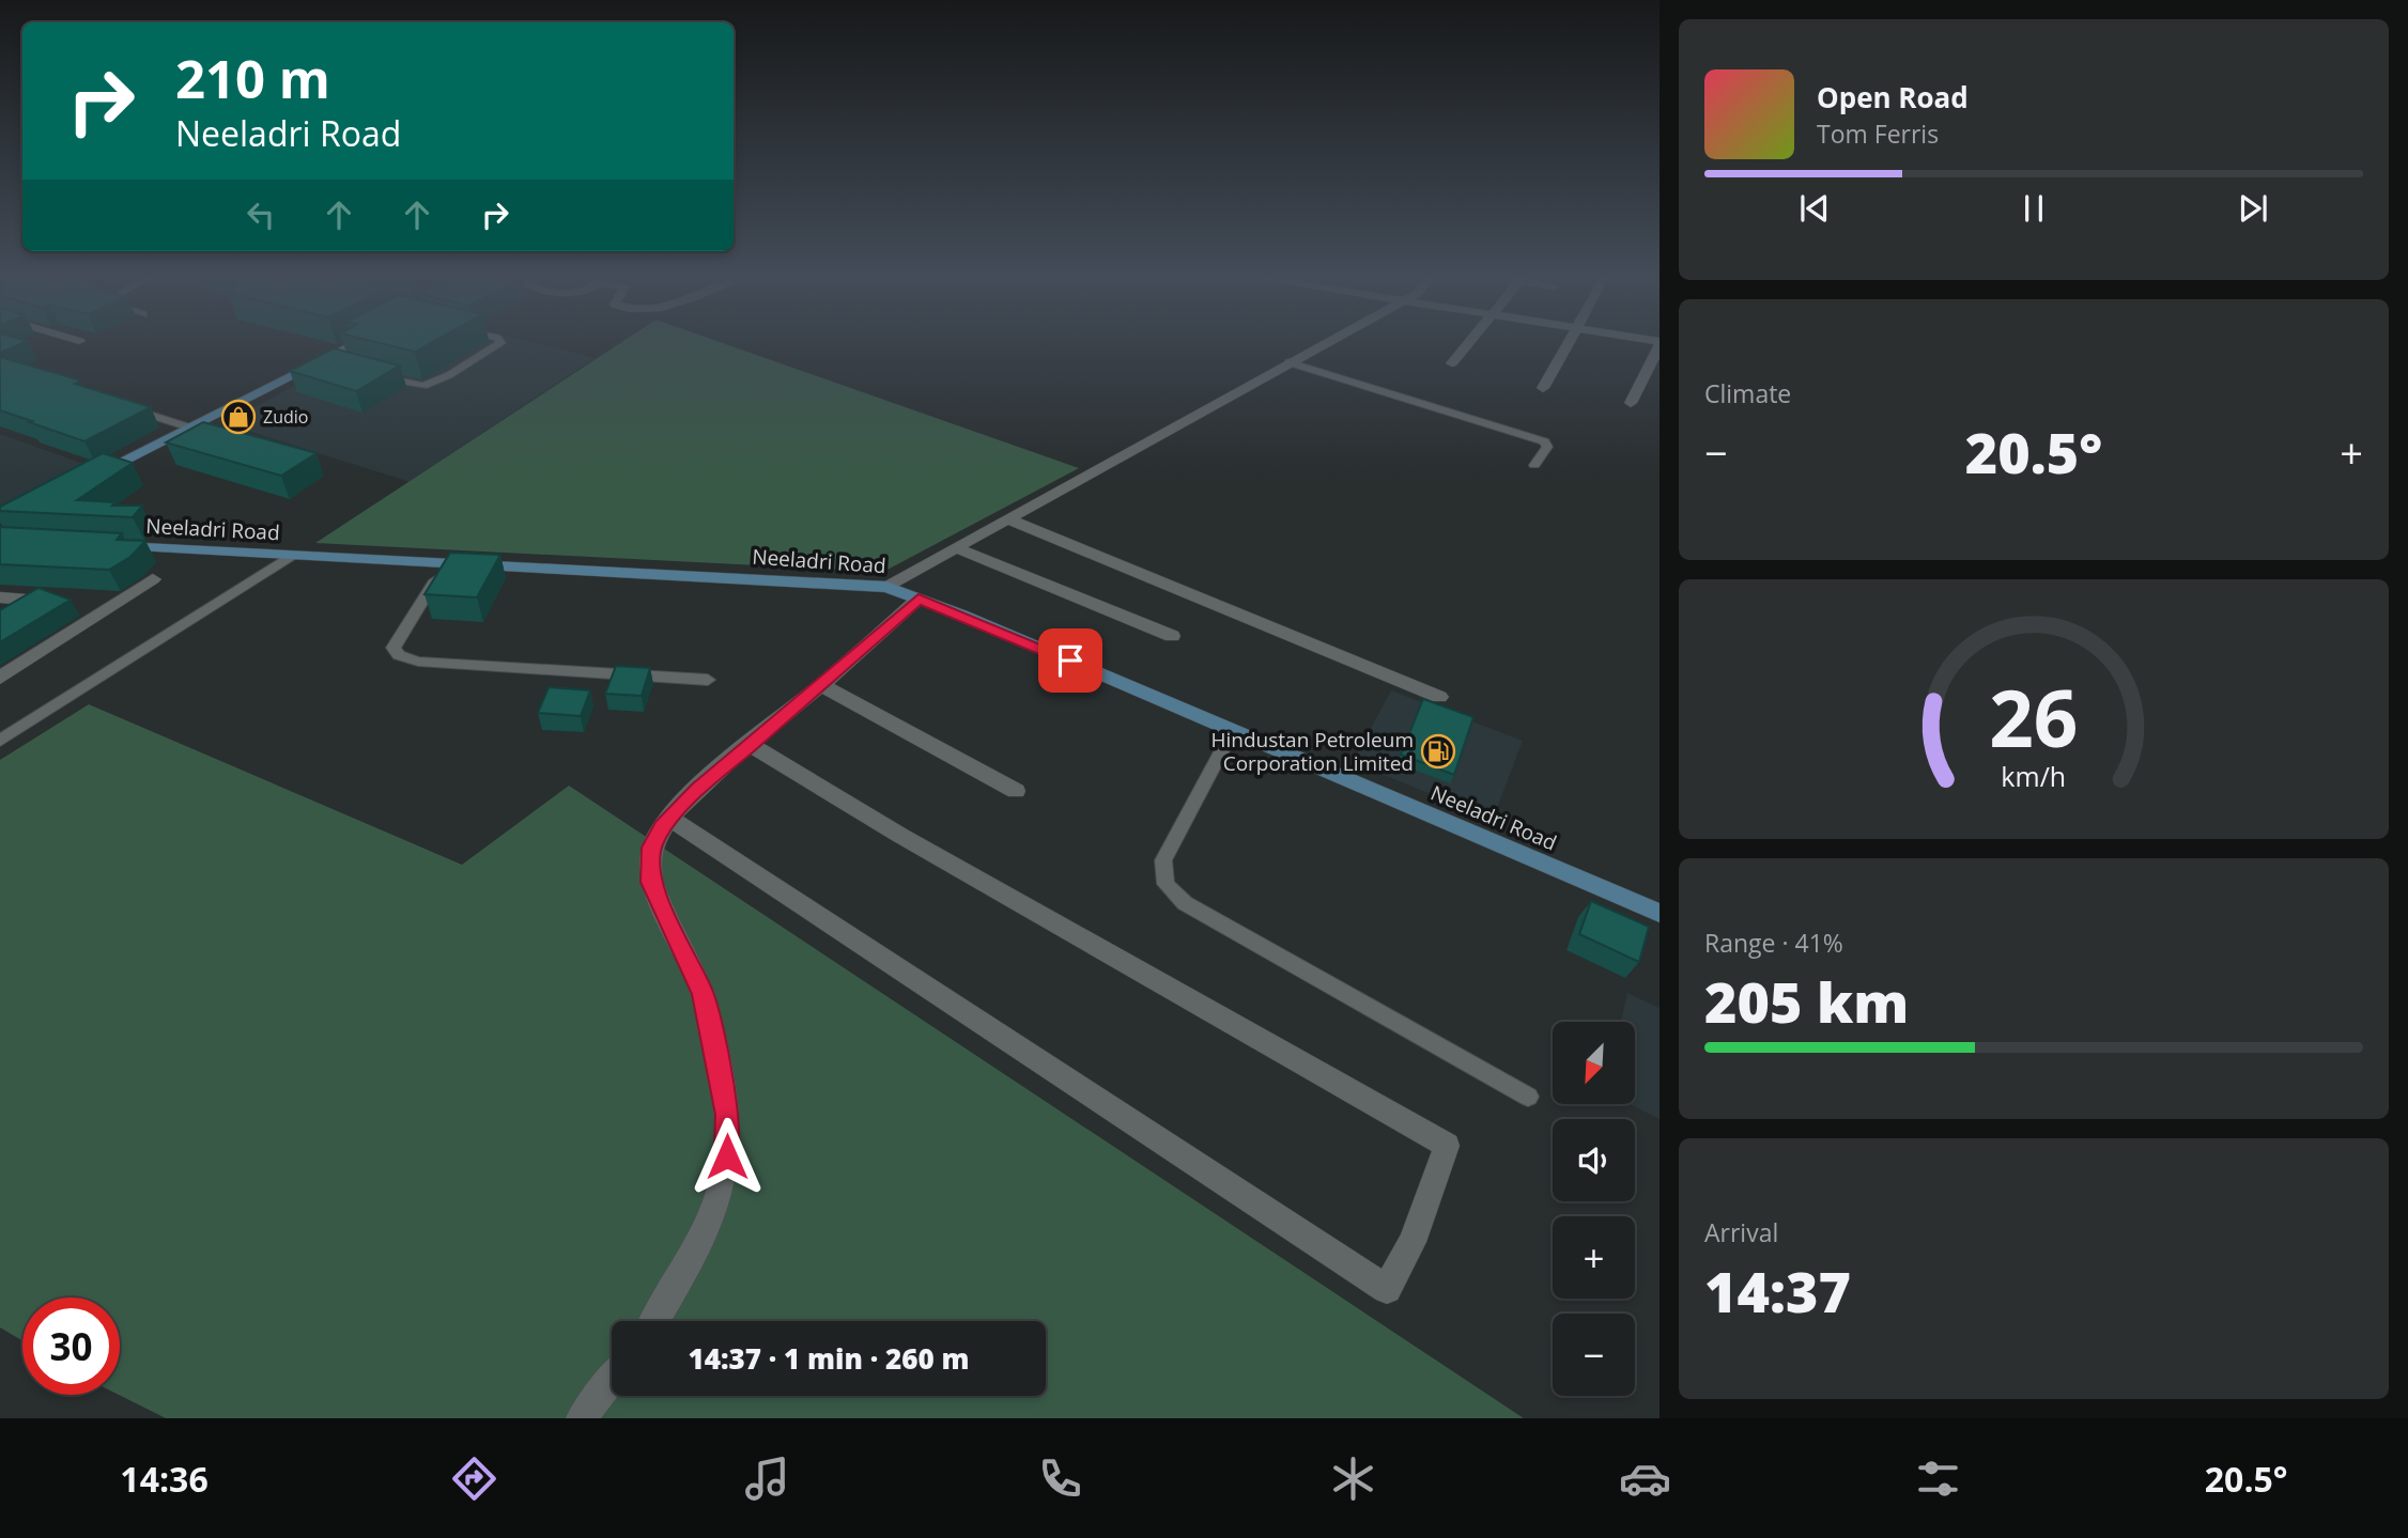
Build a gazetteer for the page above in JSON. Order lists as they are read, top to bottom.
{
  "streets": {
    "main road": ["Neeladri Road"]
  },
  "places": {
    "shop": ["Zudio"],
    "fuel station": ["Hindustan Petroleum Corporation Limited"]
  },
  "north": "bottom left",
  "page": {
    "turn": ["210 m", "Neeladri Road"],
    "song": ["Open Road", "Tom Ferris"],
    "tile": [
      "Climate",
      ["Range · 41%", "205 km"],
      ["Arrival", "14:37"]
    ],
    "heat": ["−", "20.5°", "+"],
    "map_buttons": ["+", "−"],
    "limit": "30",
    "trip": "14:37 · 1 min · 260 m",
    "tabs": ["14:36", "20.5°"],
    "gauge": ["26", "km/h"]
  }
}
